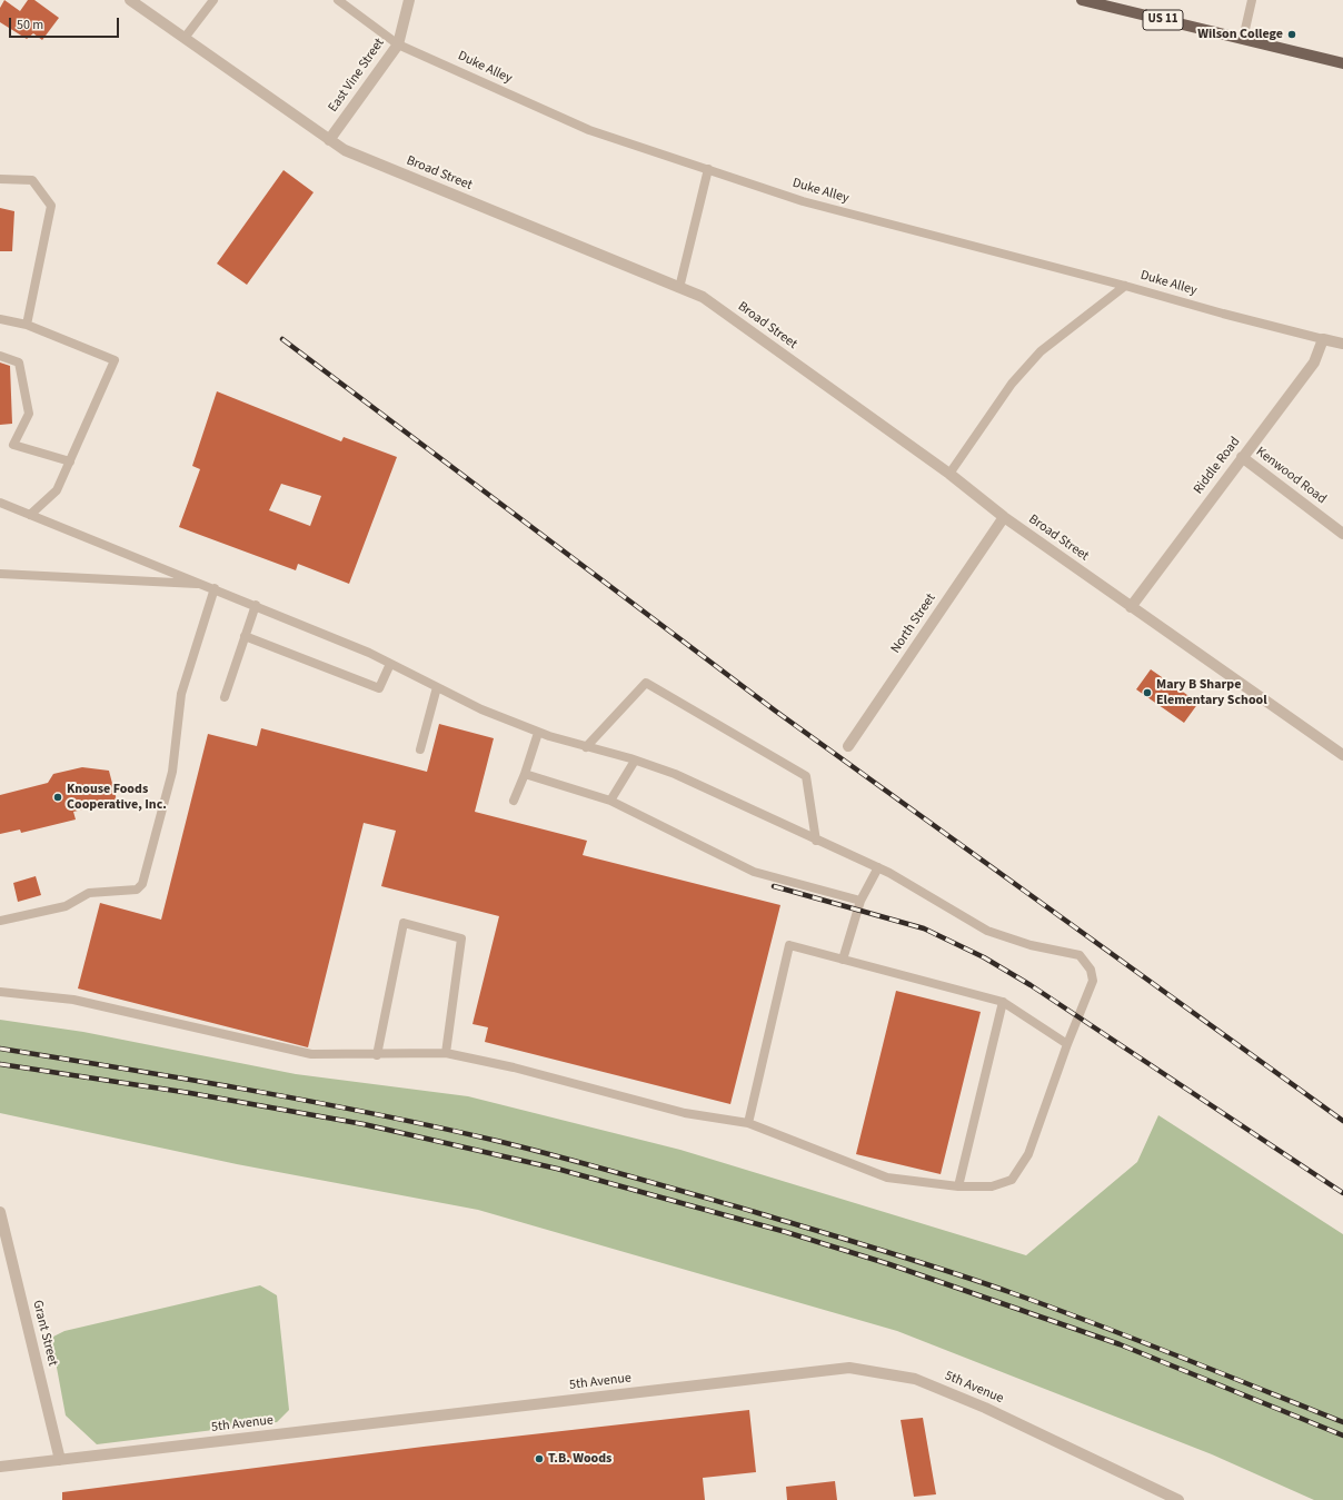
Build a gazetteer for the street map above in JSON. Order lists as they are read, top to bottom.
{
  "streets": {
    "main road": ["US 11"],
    "street": [
      "East Vine Street",
      "Broad Street",
      "Riddle Road",
      "Kenwood Road",
      "North Street",
      "Grant Street",
      "5th Avenue"
    ],
    "lane": ["Duke Alley"]
  },
  "crossings": [
    ["Duke Alley", "East Vine Street"],
    ["Duke Alley", "Riddle Road"],
    ["East Vine Street", "Broad Street"],
    ["Broad Street", "Riddle Road"],
    ["Broad Street", "North Street"],
    ["Riddle Road", "Kenwood Road"],
    ["Grant Street", "5th Avenue"]
  ],
  "places": [
    "Wilson College",
    "Mary B Sharpe Elementary School",
    "Knouse Foods Cooperative, Inc.",
    "T.B. Woods"
  ],
  "scale_bar": "50 m"
}
